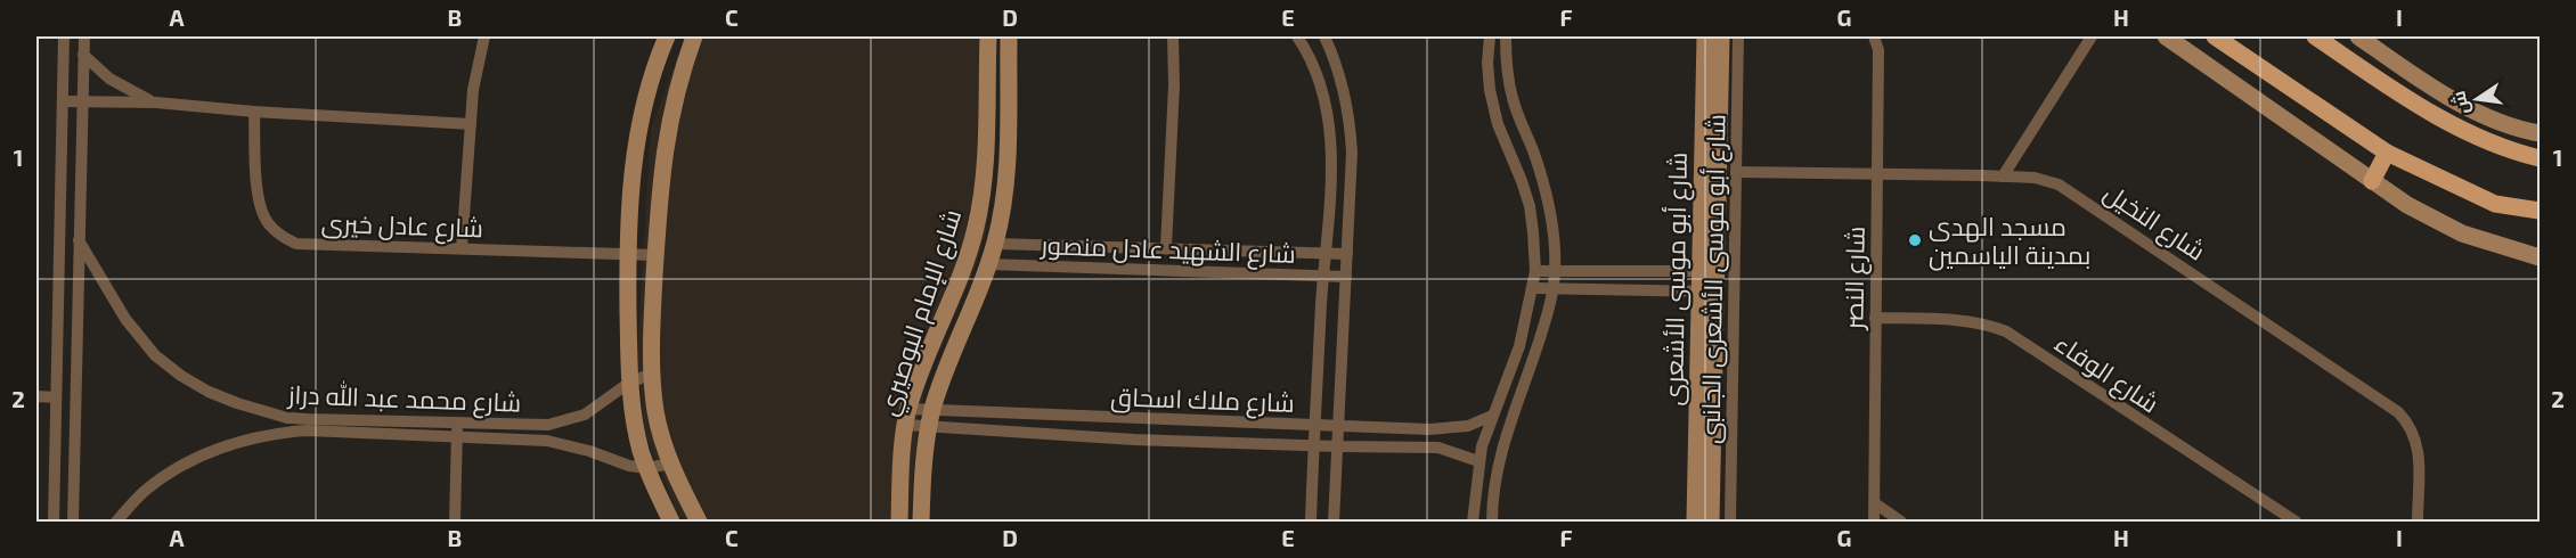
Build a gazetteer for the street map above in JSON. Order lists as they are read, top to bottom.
{
  "streets": {
    "street": [
      "شارع النخيل",
      "شارع عادل خيرى",
      "شارع الشهيد عادل منصور",
      "شارع النصر",
      "شارع أبو موسى الأشعرى",
      "شارع أبو موسى الأشعرى الجانبى",
      "شارع الإمام البوصيري",
      "شارع الوفاء",
      "شارع محمد عبد الله دراز",
      "شارع ملاك اسحاق"
    ]
  },
  "crossings": [
    ["شارع النخيل", "شارع النصر"],
    ["شارع النخيل", "شارع أبو موسى الأشعرى الجانبى"],
    ["شارع الشهيد عادل منصور", "شارع الإمام البوصيري"],
    ["شارع النصر", "شارع الوفاء"],
    ["شارع الإمام البوصيري", "شارع ملاك اسحاق"]
  ],
  "places": ["مسجد الهدى بمدينة الياسمين"],
  "north": "left",
  "grid": {
    "columns": [
      "A",
      "B",
      "C",
      "D",
      "E",
      "F",
      "G",
      "H",
      "I"
    ],
    "rows": ["1", "2"]
  }
}
